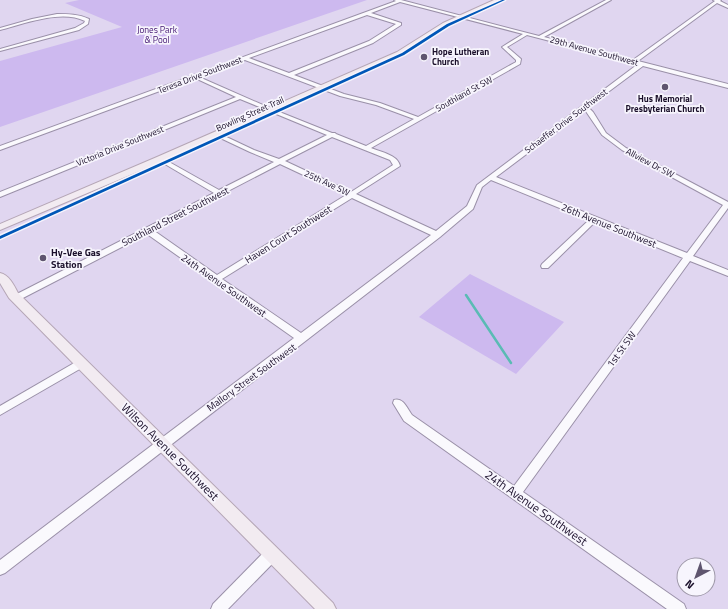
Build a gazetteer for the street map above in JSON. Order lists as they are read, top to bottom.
{
  "streets": {
    "main road": ["Wilson Avenue Southwest"],
    "street": [
      "29th Avenue Southwest",
      "Teresa Drive Southwest",
      "Southland St SW",
      "Schaeffer Drive Southwest",
      "Victoria Drive Southwest",
      "Allview Dr SW",
      "25th Ave SW",
      "Southland Street Southwest",
      "26th Avenue Southwest",
      "Haven Court Southwest",
      "24th Avenue Southwest",
      "1st St SW",
      "Mallory Street Southwest"
    ],
    "cycle path": ["Bowling Street Trail"]
  },
  "crossings": [
    ["29th Avenue Southwest", "Teresa Drive Southwest"],
    ["29th Avenue Southwest", "Southland St SW"],
    ["29th Avenue Southwest", "Schaeffer Drive Southwest"],
    ["Southland St SW", "Haven Court Southwest"],
    ["Schaeffer Drive Southwest", "Allview Dr SW"],
    ["Schaeffer Drive Southwest", "26th Avenue Southwest"],
    ["Schaeffer Drive Southwest", "Mallory Street Southwest"],
    ["Allview Dr SW", "1st St SW"],
    ["25th Ave SW", "Southland Street Southwest"],
    ["25th Ave SW", "Haven Court Southwest"],
    ["25th Ave SW", "Mallory Street Southwest"],
    ["Southland Street Southwest", "24th Avenue Southwest"],
    ["Southland Street Southwest", "Wilson Avenue Southwest"],
    ["26th Avenue Southwest", "1st St SW"],
    ["26th Avenue Southwest", "Mallory Street Southwest"],
    ["Haven Court Southwest", "24th Avenue Southwest"],
    ["24th Avenue Southwest", "1st St SW"],
    ["24th Avenue Southwest", "Mallory Street Southwest"],
    ["Mallory Street Southwest", "Wilson Avenue Southwest"]
  ],
  "parks": ["Jones Park & Pool"],
  "places": ["Hope Lutheran Church", "Hus Memorial Presbyterian Church", "Hy-Vee Gas Station"],
  "north": "bottom left"
}
